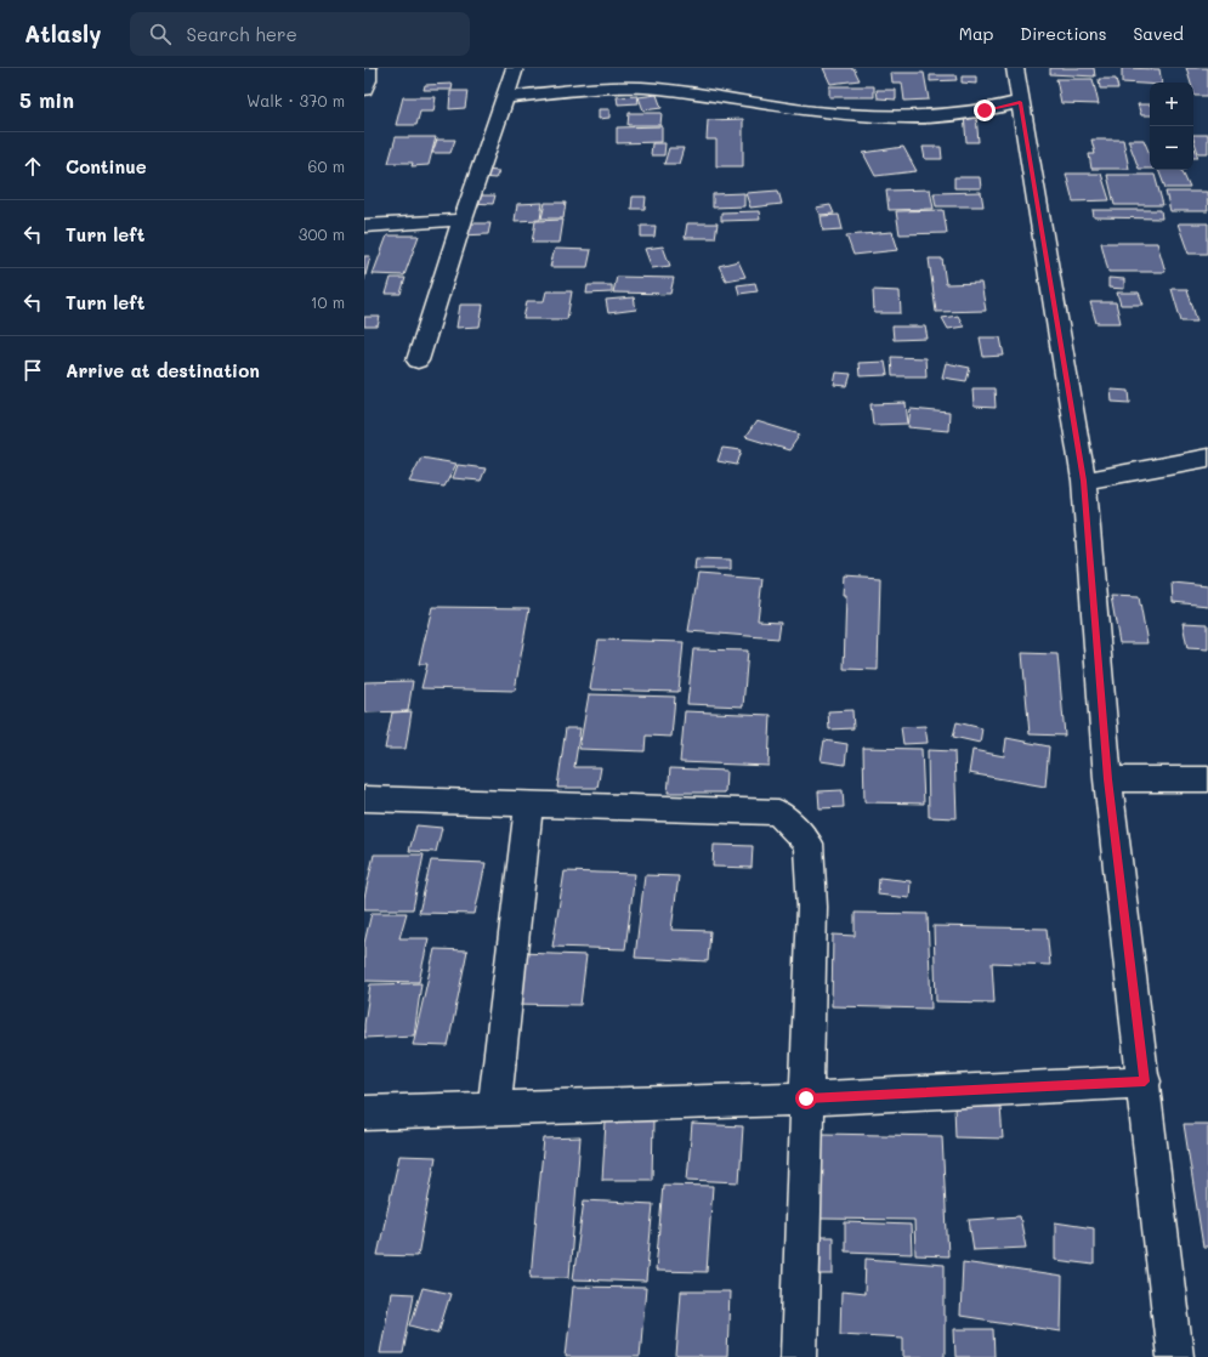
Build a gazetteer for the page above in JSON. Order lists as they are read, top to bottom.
{
  "page": {
    "header": "Atlasly",
    "search": "Search here",
    "nav": ["Map", "Directions", "Saved"],
    "heading": ["5 min", "Walk · 370 m"],
    "map_buttons": ["+", "−"],
    "list": [
      ["Continue", "60 m"],
      ["Turn left", "300 m"],
      ["Turn left", "10 m"],
      "Arrive at destination"
    ]
  }
}
